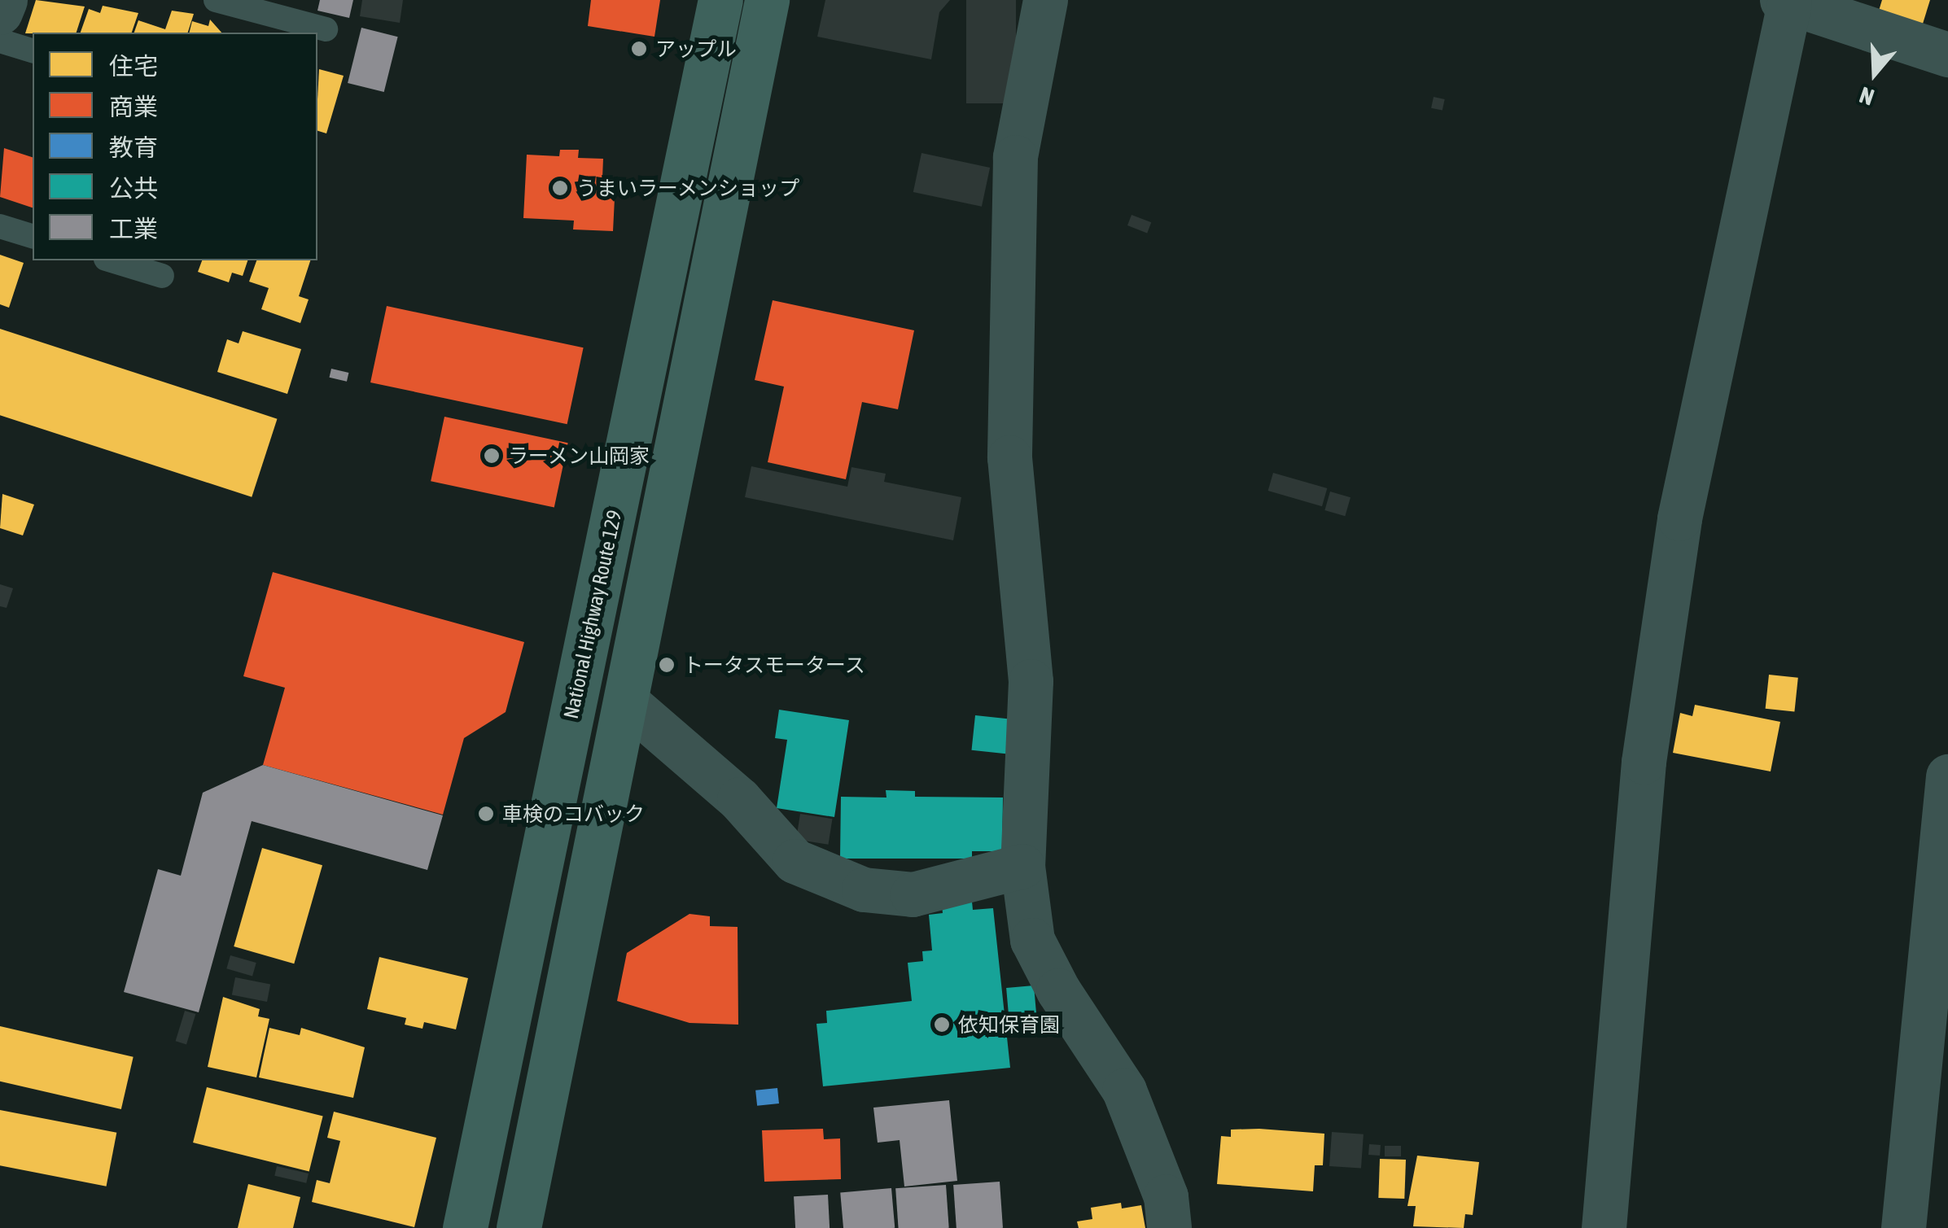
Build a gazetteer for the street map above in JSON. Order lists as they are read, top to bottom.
{
  "streets": {
    "highway": ["National Highway Route 129"]
  },
  "places": [
    "アップル",
    "うまいラーメンショップ",
    "ラーメン山岡家",
    "トータスモータース",
    "車検のコバック",
    "依知保育園"
  ],
  "legend": [
    "住宅",
    "商業",
    "教育",
    "公共",
    "工業"
  ],
  "north": "bottom"
}
